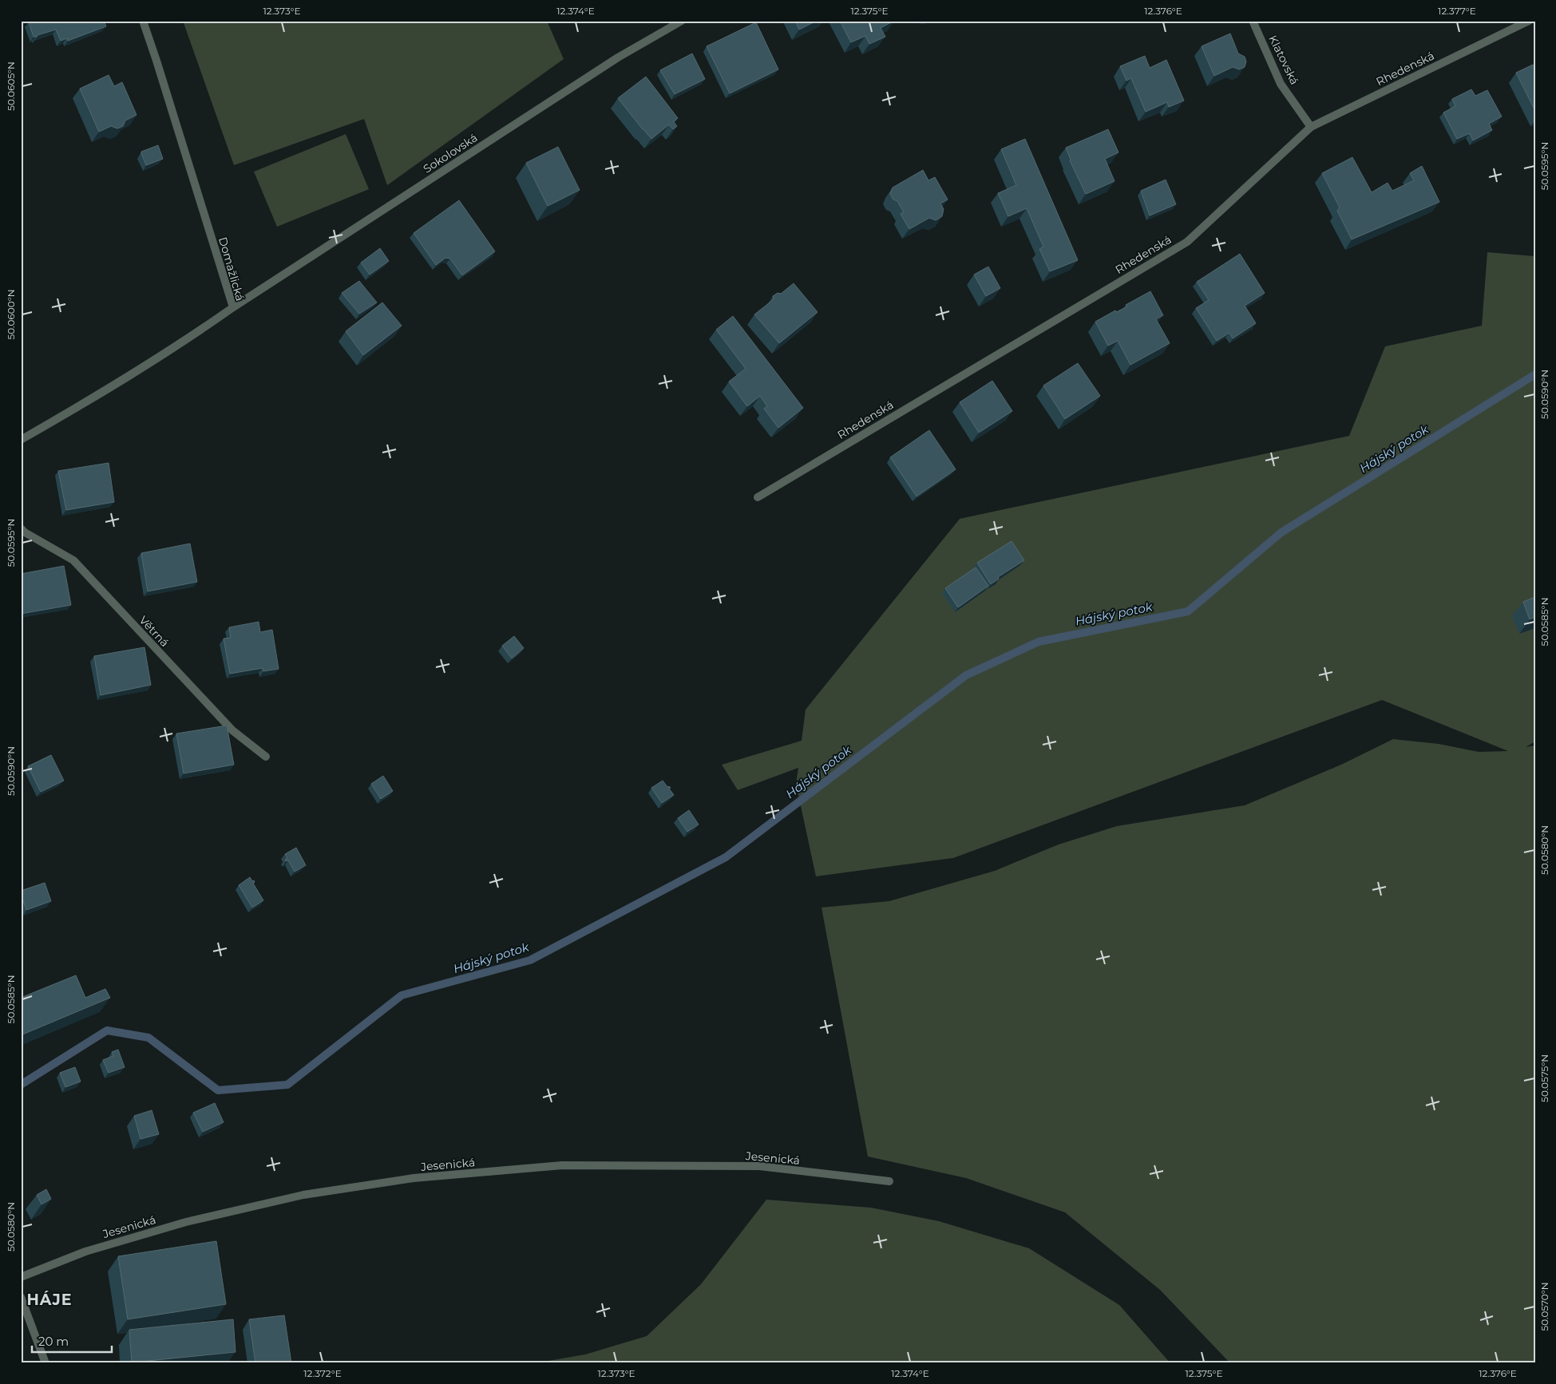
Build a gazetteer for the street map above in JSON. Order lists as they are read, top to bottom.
{
  "streets": {
    "street": [
      "Klatovská",
      "Rhedenská",
      "Sokolovská",
      "Domažlická",
      "Větrná",
      "Jesenická"
    ]
  },
  "crossings": [
    ["Klatovská", "Rhedenská"],
    ["Sokolovská", "Domažlická"]
  ],
  "districts": ["HÁJE"],
  "water": ["Hájský potok"],
  "scale_bar": "20 m",
  "coordinates": [
    "12.373°E",
    "12.374°E",
    "12.375°E",
    "12.376°E",
    "12.377°E",
    "50.0605°N",
    "50.0595°N",
    "50.0600°N",
    "50.0590°N",
    "50.0585°N",
    "50.0580°N",
    "50.0575°N",
    "50.0570°N",
    "12.372°E"
  ]
}
